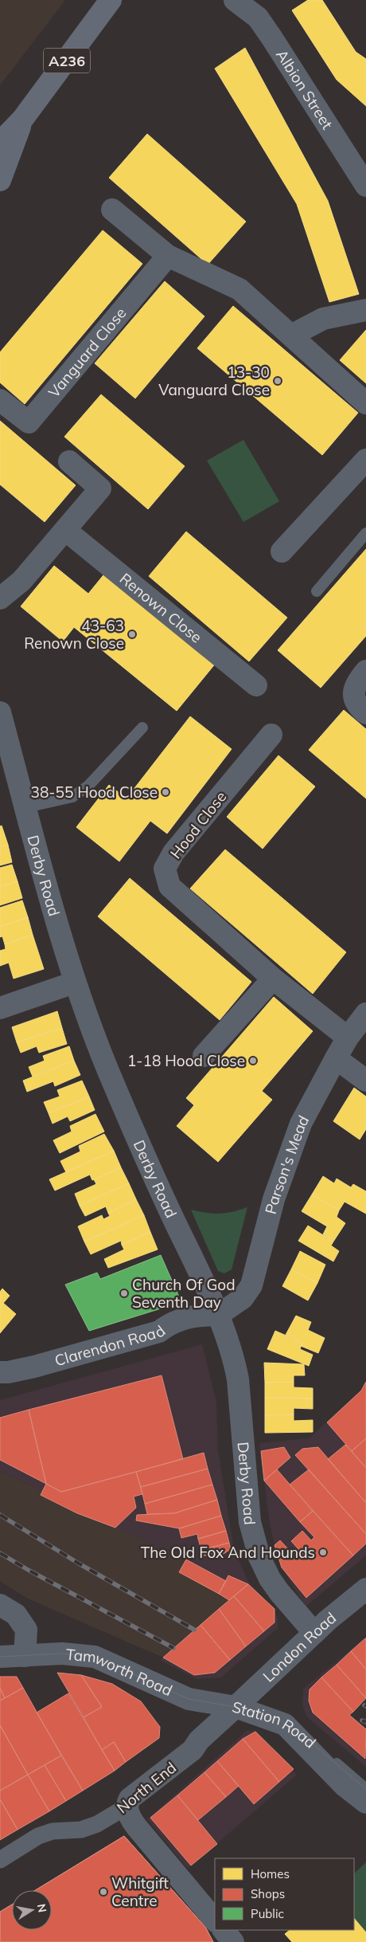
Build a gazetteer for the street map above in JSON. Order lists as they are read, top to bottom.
{
  "streets": {
    "main road": ["A236"],
    "street": [
      "Albion Street",
      "Vanguard Close",
      "Renown Close",
      "Hood Close",
      "Derby Road",
      "Parson's Mead",
      "Clarendon Road",
      "London Road",
      "Tamworth Road",
      "Station Road",
      "North End"
    ]
  },
  "crossings": [
    ["Hood Close", "Parson's Mead"],
    ["Derby Road", "Parson's Mead"],
    ["Derby Road", "Clarendon Road"],
    ["Derby Road", "London Road"],
    ["Parson's Mead", "Clarendon Road"],
    ["London Road", "Tamworth Road"],
    ["London Road", "Station Road"],
    ["London Road", "North End"],
    ["Tamworth Road", "Station Road"],
    ["Tamworth Road", "North End"],
    ["Station Road", "North End"]
  ],
  "places": [
    "13-30 Vanguard Close",
    "43-63 Renown Close",
    "38-55 Hood Close",
    "1-18 Hood Close",
    "Church Of God Seventh Day",
    "The Old Fox And Hounds",
    "Whitgift Centre"
  ],
  "legend": ["Homes", "Shops", "Public"],
  "north": "right"
}
